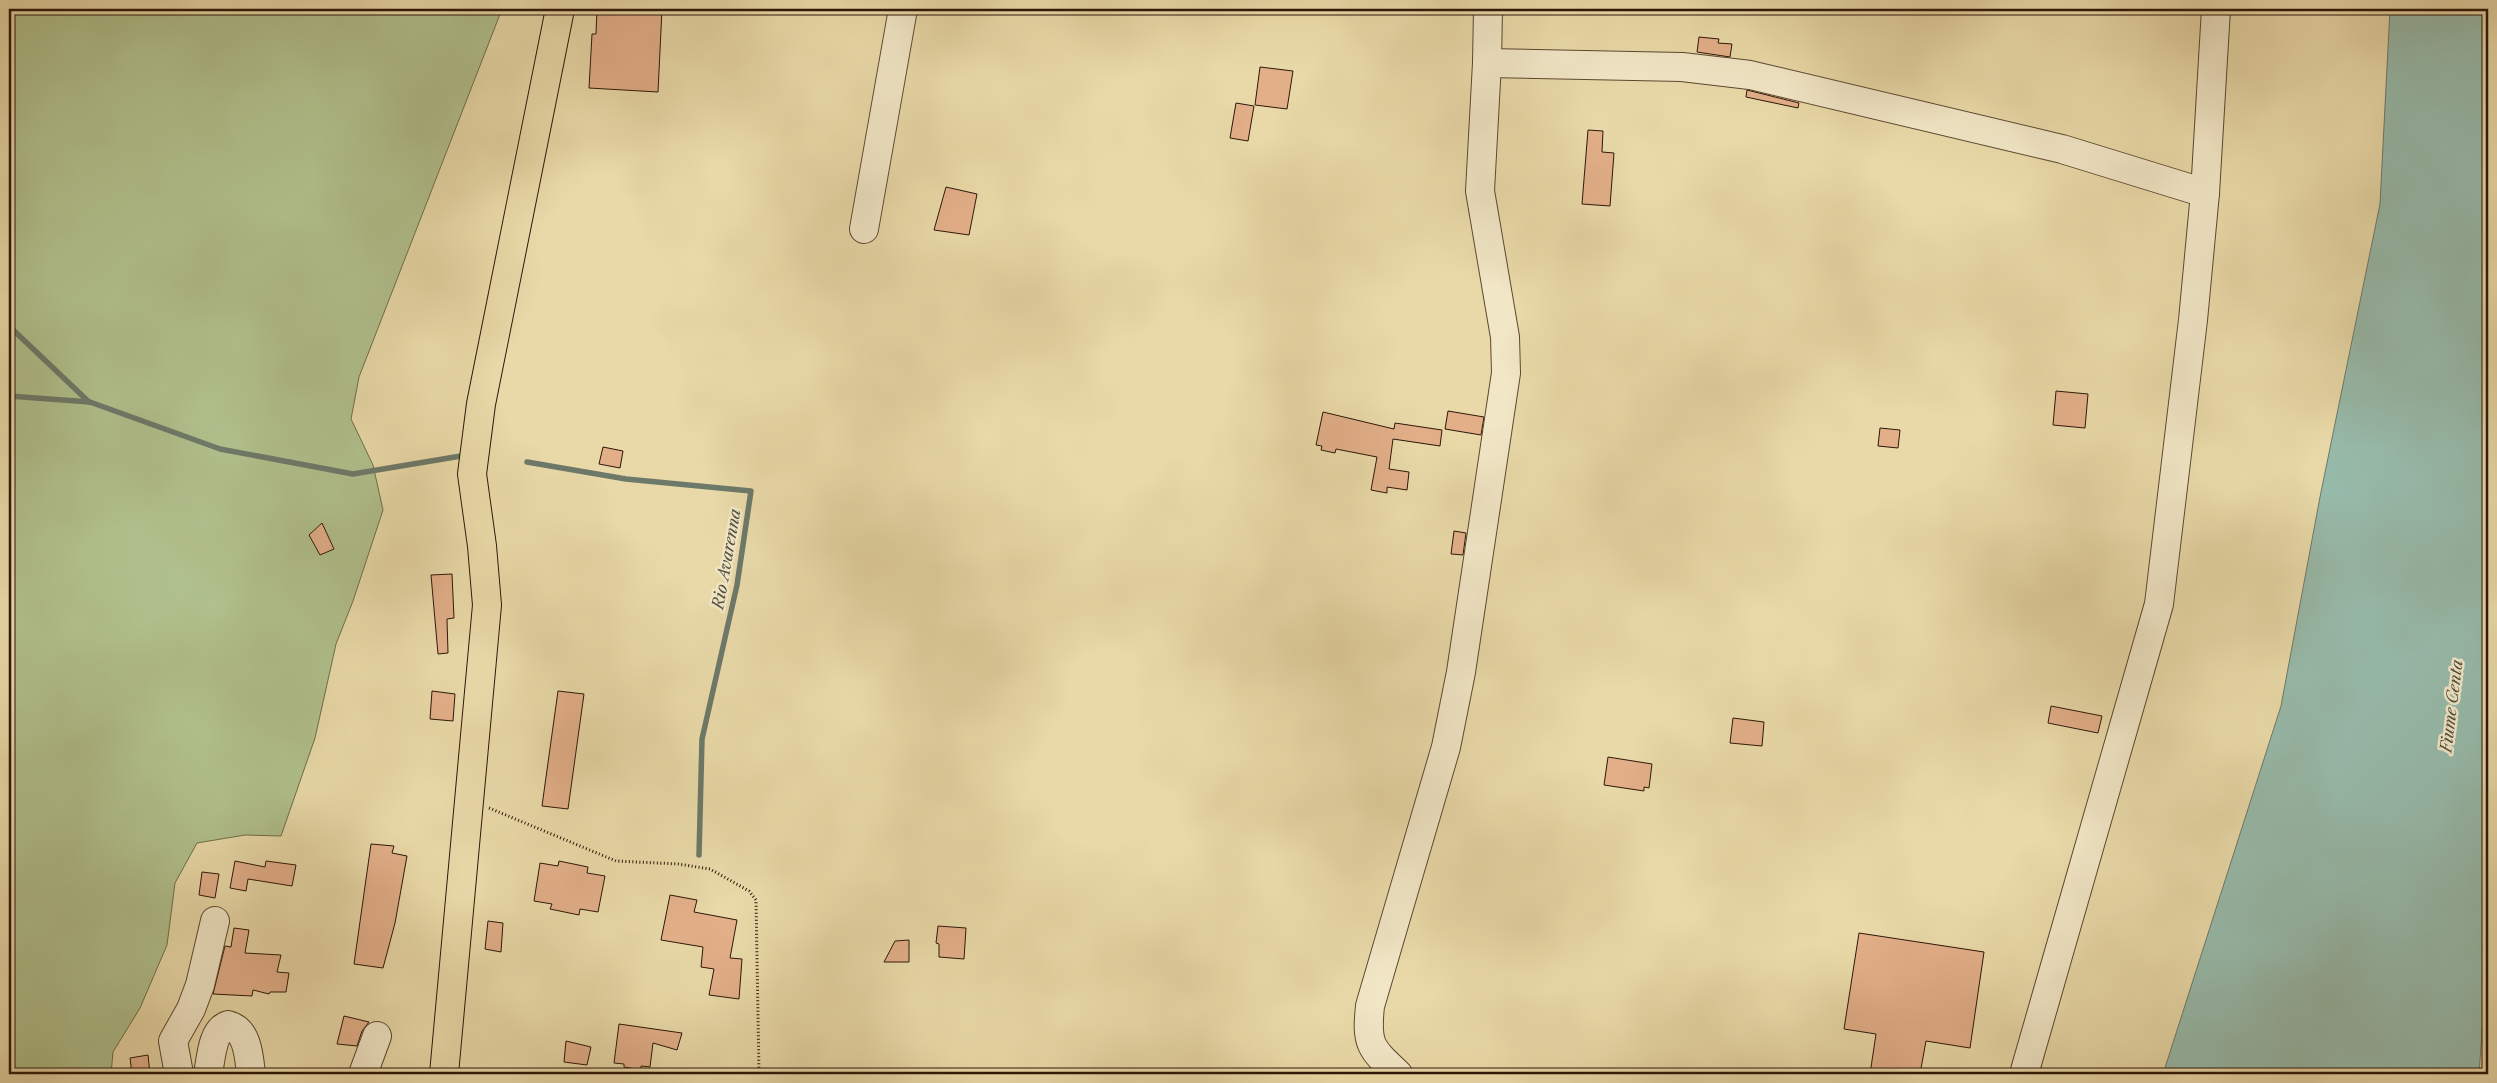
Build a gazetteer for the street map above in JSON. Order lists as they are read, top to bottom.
{
  "water": ["Rio Avarenna", "Fiume Centa"]
}
